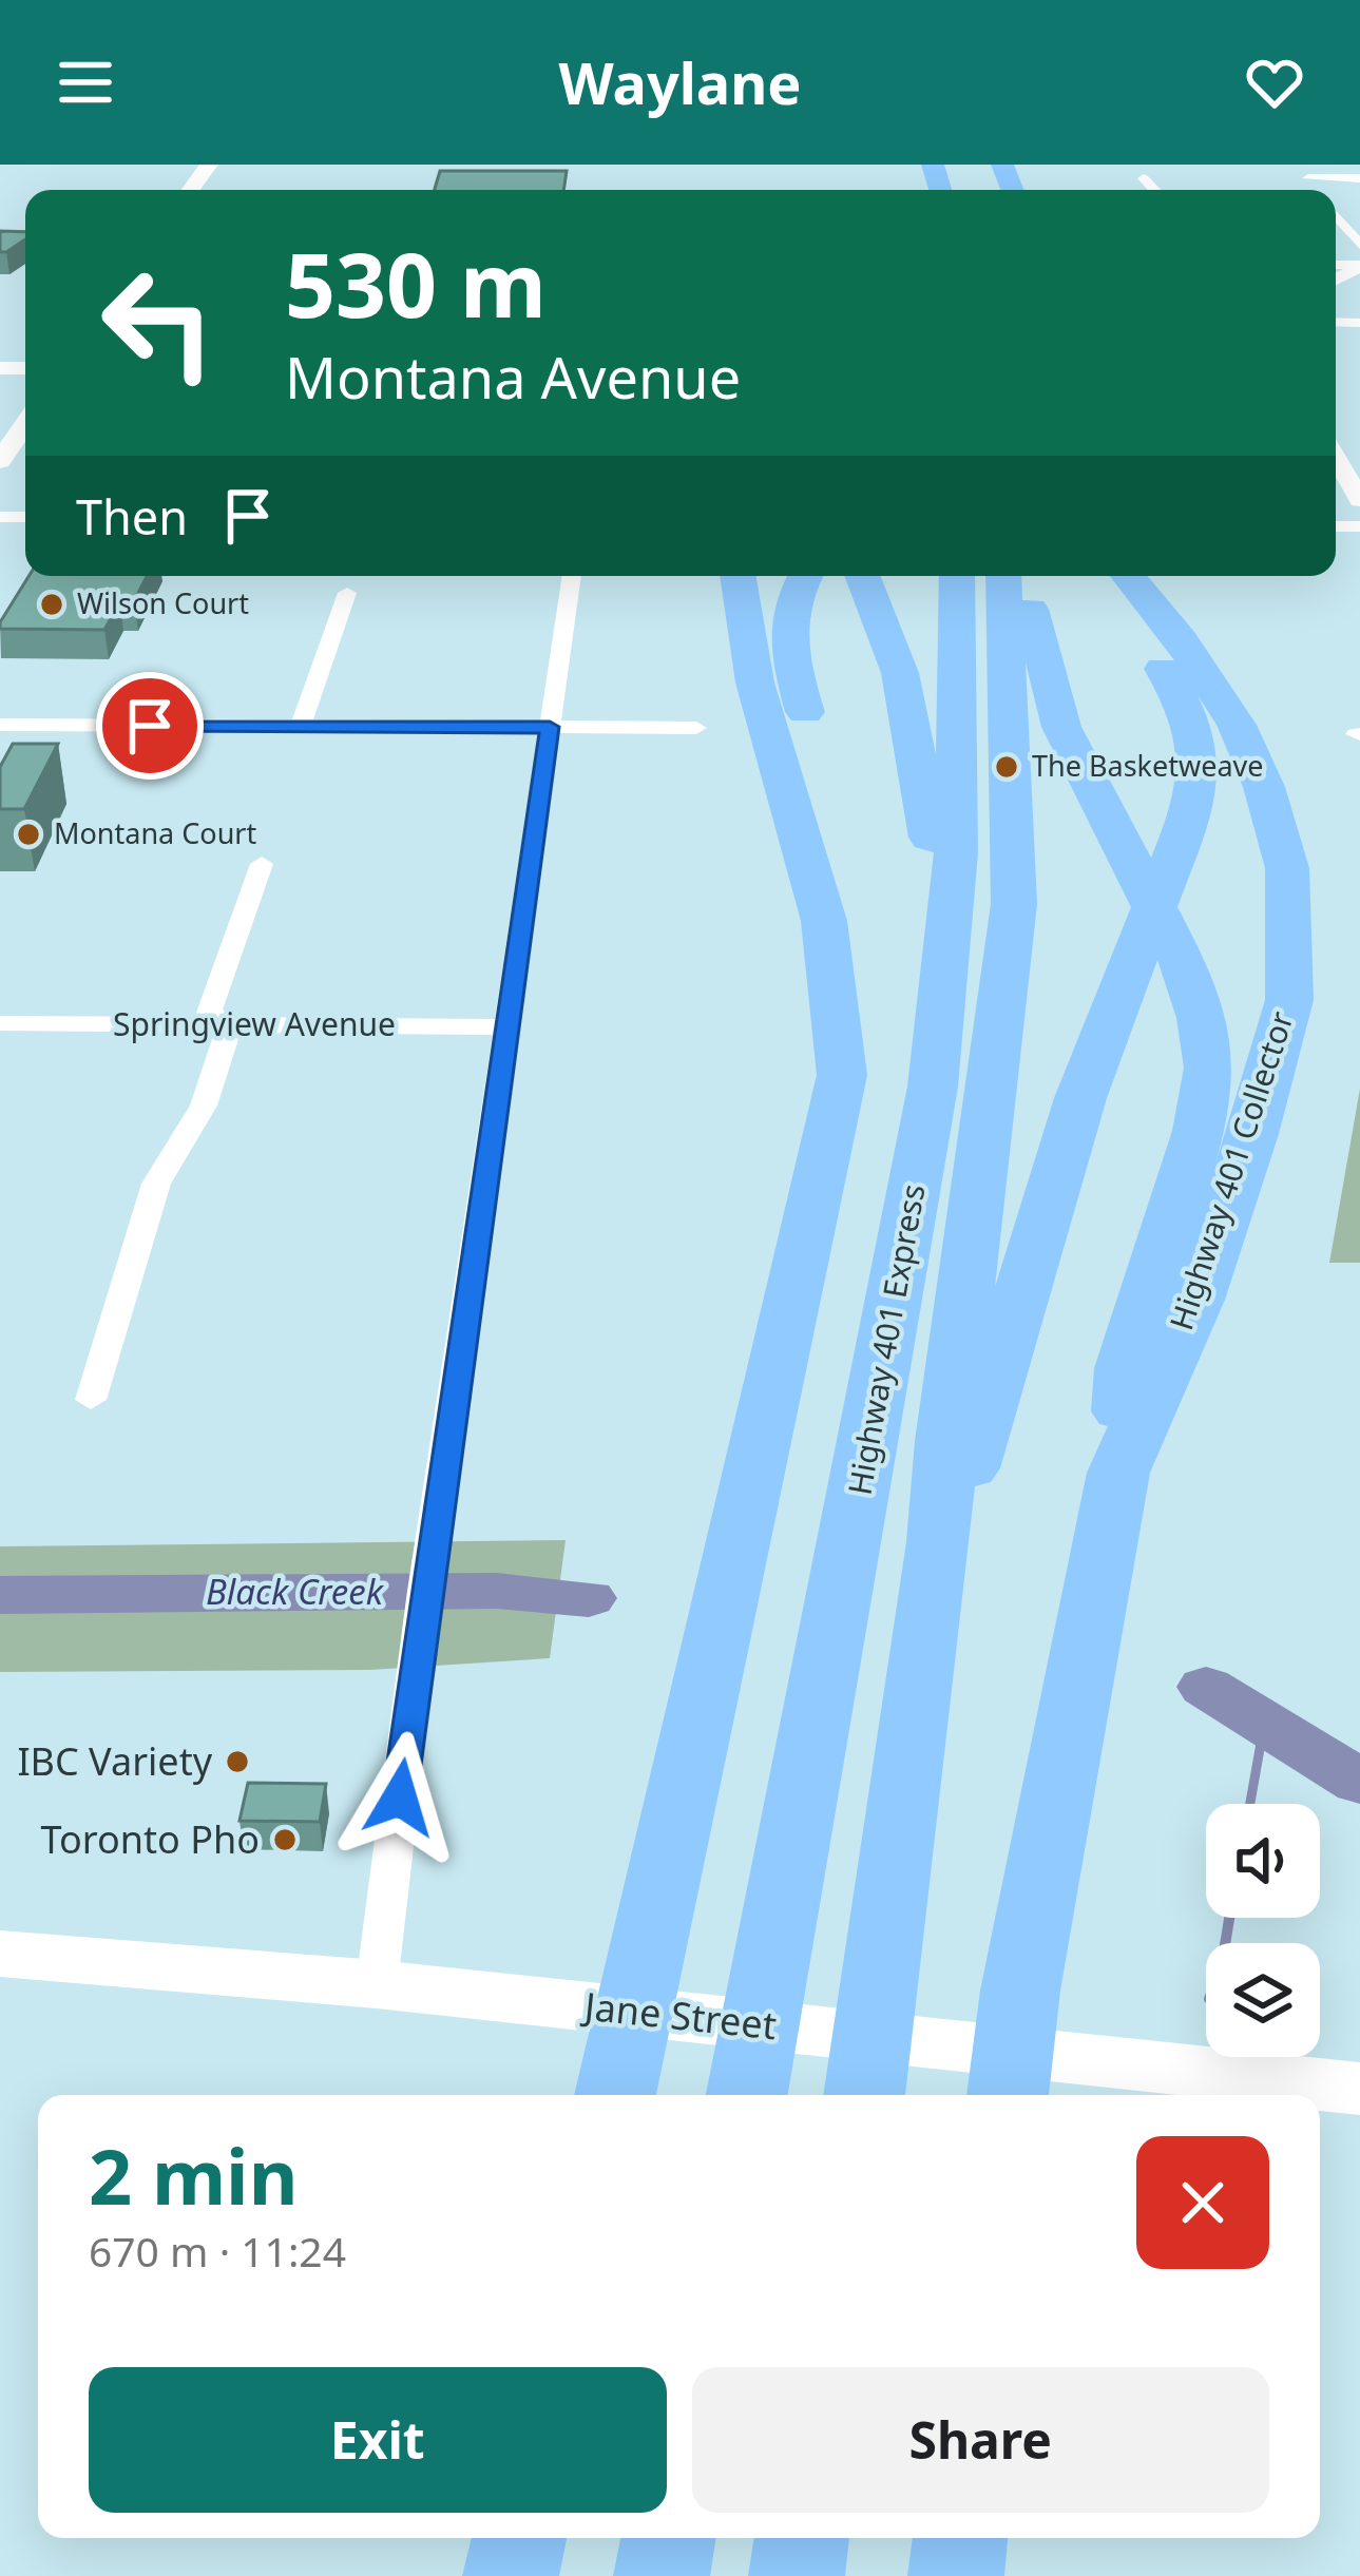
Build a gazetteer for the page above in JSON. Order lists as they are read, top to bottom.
{
  "streets": {
    "highway": ["Highway 401 Collector", "Highway 401 Express"],
    "main road": ["Jane Street"],
    "street": ["Springview Avenue"]
  },
  "water": ["Black Creek"],
  "places": [
    "Wilson Court",
    "The Basketweave",
    "Montana Court",
    "IBC Variety",
    "Toronto Pho"
  ],
  "page": {
    "header": "Waylane",
    "turn": ["530 m", "Montana Avenue"],
    "then": "Then",
    "heading": ["2 min", "670 m · 11:24"],
    "buttons": ["Exit", "Share"]
  }
}
